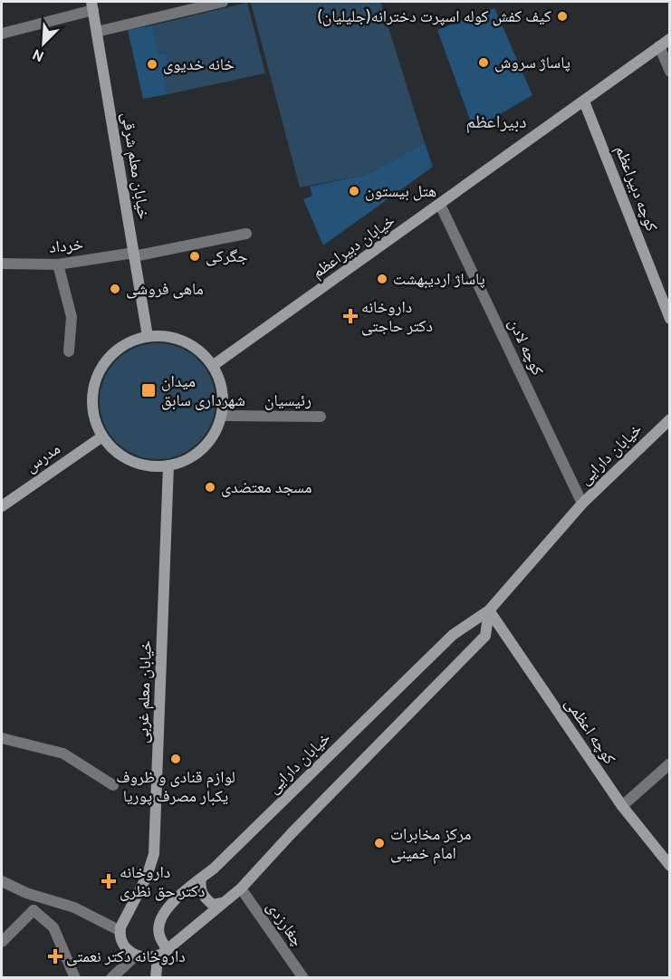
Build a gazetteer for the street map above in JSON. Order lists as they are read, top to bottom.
{
  "streets": {
    "main road": [
      "خیابان معلم شرقی",
      "کوچه دبیراعظم",
      "خیابان دبیراعظم",
      "خیابان دارایی",
      "مدرس",
      "خیابان معلم غربی",
      "کوچه اعظمی"
    ],
    "street": [
      "خرداد",
      "کوچه لادن",
      "رئیسیان",
      "چغارزدی"
    ]
  },
  "crossings": [
    ["خیابان معلم شرقی", "خرداد"],
    ["خیابان معلم شرقی", "خیابان دبیراعظم"],
    ["خیابان معلم شرقی", "رئیسیان"],
    ["خیابان معلم شرقی", "مدرس"],
    ["خیابان معلم شرقی", "خیابان معلم غربی"],
    ["کوچه دبیراعظم", "خیابان دبیراعظم"],
    ["خیابان دبیراعظم", "کوچه لادن"],
    ["خیابان دبیراعظم", "رئیسیان"],
    ["خیابان دبیراعظم", "مدرس"],
    ["خیابان دبیراعظم", "خیابان معلم غربی"],
    ["کوچه لادن", "خیابان دارایی"],
    ["رئیسیان", "مدرس"],
    ["رئیسیان", "خیابان معلم غربی"],
    ["خیابان دارایی", "کوچه اعظمی"],
    ["مدرس", "خیابان معلم غربی"]
  ],
  "districts": ["دبیراعظم"],
  "places": {
    "other": [
      "کیف کفش کوله اسپرت دخترانه(جلیلیان)",
      "پاساژ سروش",
      "خانه خدیوی",
      "هتل بیستون",
      "جگرکی",
      "پاساژ اردیبهشت",
      "ماهی فروشی",
      "مسجد معتضدی",
      "لوازم قنادی و ظروف یکبار مصرف پوریا",
      "مرکز مخابرات امام خمینی"
    ],
    "health": ["داروخانه دکتر حاجتی", "داروخانه دکتر حق نظری", "داروخانه دکتر نعمتی"],
    "transit": ["میدان شهرداری سابق"]
  },
  "north": "bottom left"
}
